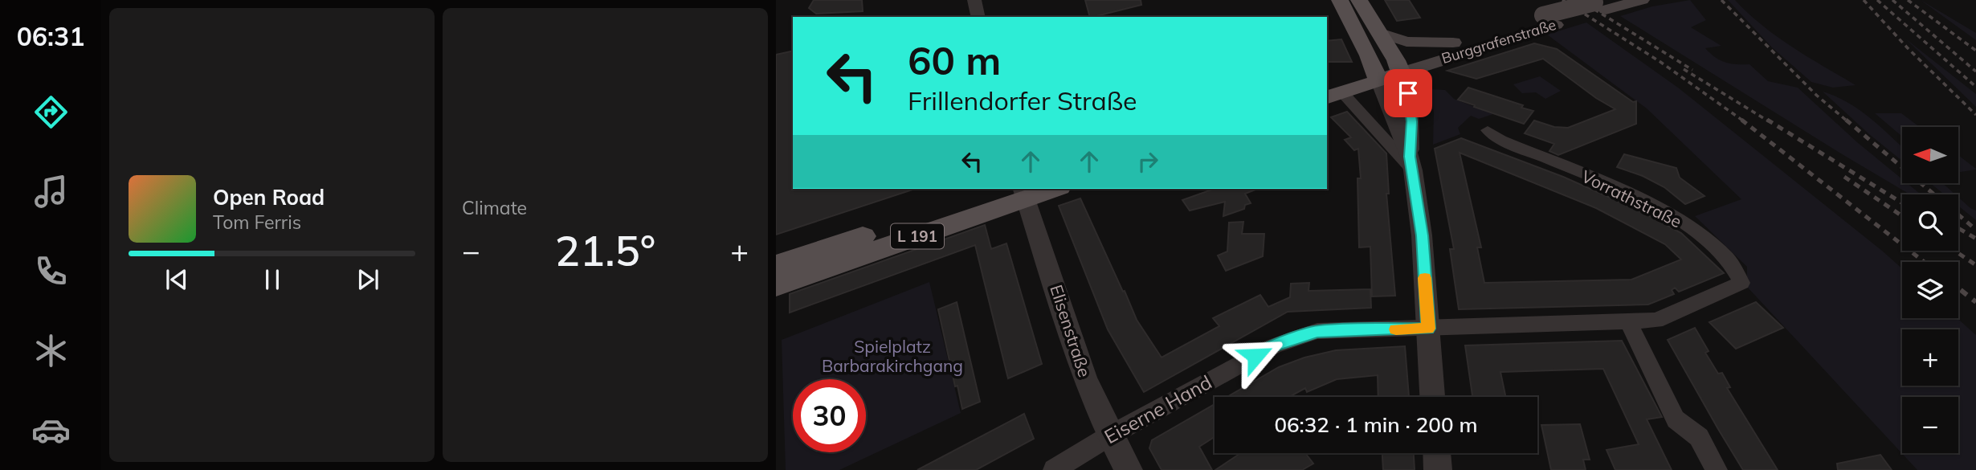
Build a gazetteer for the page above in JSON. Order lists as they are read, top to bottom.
{
  "streets": {
    "main road": ["Burggrafenstraße", "L 191"],
    "street": ["Vorrathstraße", "Elisenstraße", "Eiserne Hand"]
  },
  "crossings": [
    ["Vorrathstraße", "Eiserne Hand"],
    ["L 191", "Elisenstraße"],
    ["Elisenstraße", "Eiserne Hand"]
  ],
  "parks": ["Spielplatz Barbarakirchgang"],
  "north": "left",
  "page": {
    "tabs": "06:31",
    "tile": "Climate",
    "turn": ["60 m", "Frillendorfer Straße"],
    "map_buttons": ["+", "−"],
    "song": ["Open Road", "Tom Ferris"],
    "heat": ["−", "21.5°", "+"],
    "limit": "30",
    "trip": "06:32 · 1 min · 200 m"
  }
}
